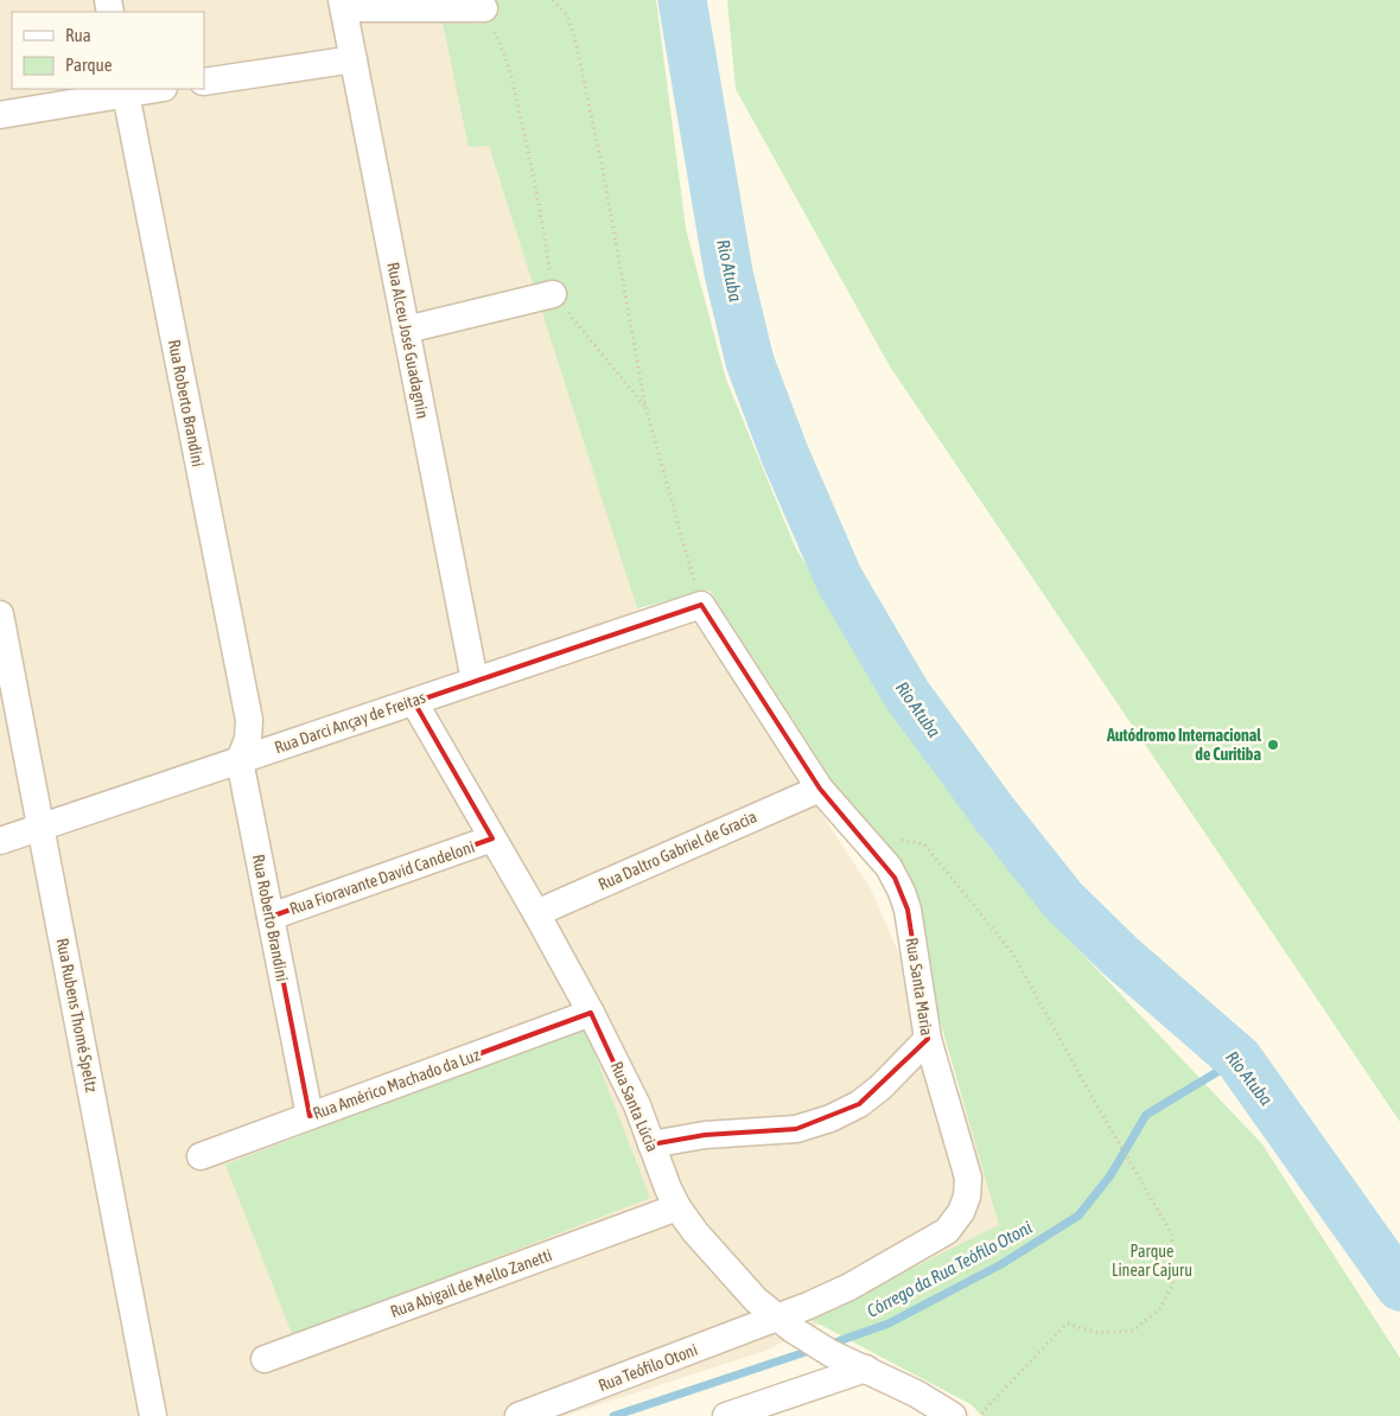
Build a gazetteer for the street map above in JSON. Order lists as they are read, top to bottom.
{
  "streets": {
    "street": [
      "Rua Alceu José Guadagnin",
      "Rua Roberto Brandini",
      "Rua Darci Ançay de Freitas",
      "Rua Daltro Gabriel de Gracia",
      "Rua Fioravante David Candeloni",
      "Rua Santa Maria",
      "Rua Rubens Thomé Speltz",
      "Rua Américo Machado da Luz",
      "Rua Santa Lúcia",
      "Rua Abigail de Mello Zanetti",
      "Rua Teófilo Otoni"
    ]
  },
  "crossings": [
    ["Rua Alceu José Guadagnin", "Rua Darci Ançay de Freitas"],
    ["Rua Roberto Brandini", "Rua Darci Ançay de Freitas"],
    ["Rua Roberto Brandini", "Rua Fioravante David Candeloni"],
    ["Rua Roberto Brandini", "Rua Américo Machado da Luz"],
    ["Rua Darci Ançay de Freitas", "Rua Santa Maria"],
    ["Rua Darci Ançay de Freitas", "Rua Rubens Thomé Speltz"],
    ["Rua Darci Ançay de Freitas", "Rua Santa Lúcia"],
    ["Rua Daltro Gabriel de Gracia", "Rua Santa Maria"],
    ["Rua Daltro Gabriel de Gracia", "Rua Santa Lúcia"],
    ["Rua Fioravante David Candeloni", "Rua Santa Lúcia"],
    ["Rua Santa Maria", "Rua Santa Lúcia"],
    ["Rua Santa Maria", "Rua Teófilo Otoni"],
    ["Rua Américo Machado da Luz", "Rua Santa Lúcia"],
    ["Rua Santa Lúcia", "Rua Abigail de Mello Zanetti"],
    ["Rua Santa Lúcia", "Rua Teófilo Otoni"]
  ],
  "water": ["Rio Atuba", "Córrego da Rua Teófilo Otoni"],
  "parks": ["Parque Linear Cajuru"],
  "places": ["Autódromo Internacional de Curitiba"],
  "legend": ["Rua", "Parque"]
}
